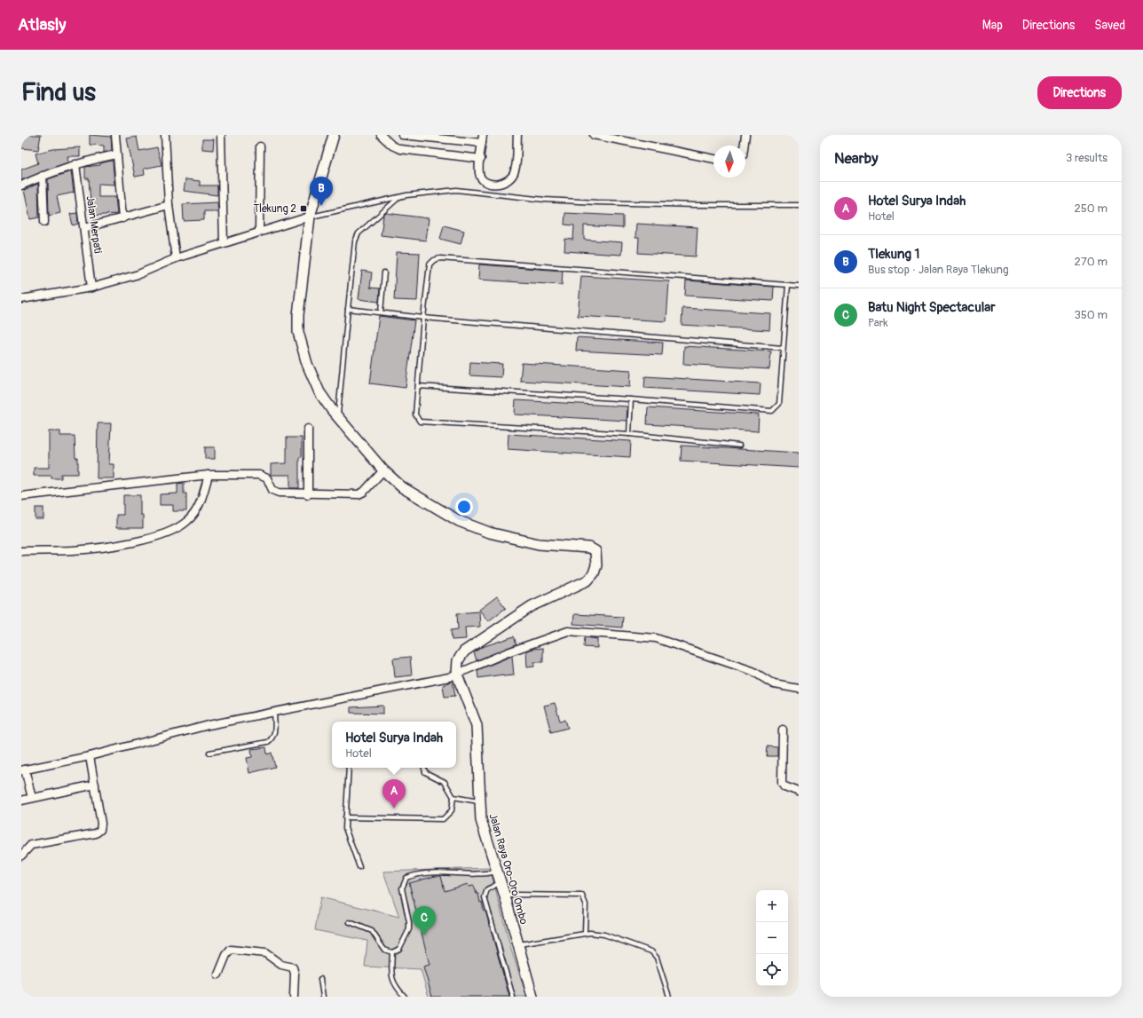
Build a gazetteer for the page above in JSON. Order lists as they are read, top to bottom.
{
  "streets": {
    "main road": ["Jalan Raya Oro-Oro Ombo"],
    "street": ["Jalan Merpati"]
  },
  "places": {
    "transit": ["Tlekung 2"]
  },
  "north": "bottom",
  "page": {
    "header": "Atlasly",
    "nav": ["Map", "Directions", "Saved"],
    "buttons": "Directions",
    "title": "Find us",
    "heading": ["Nearby", "3 results"],
    "pins": ["B", "A", "C"],
    "list": [
      {
        "mark": "A",
        "name": "Hotel Surya Indah",
        "note": "Hotel",
        "value": "250 m"
      },
      {
        "mark": "B",
        "name": "Tlekung 1",
        "note": "Bus stop · Jalan Raya Tlekung",
        "value": "270 m"
      },
      {
        "mark": "C",
        "name": "Batu Night Spectacular",
        "note": "Park",
        "value": "350 m"
      }
    ],
    "popup": ["Hotel Surya Indah", "Hotel"],
    "map_buttons": ["+", "−"]
  }
}
